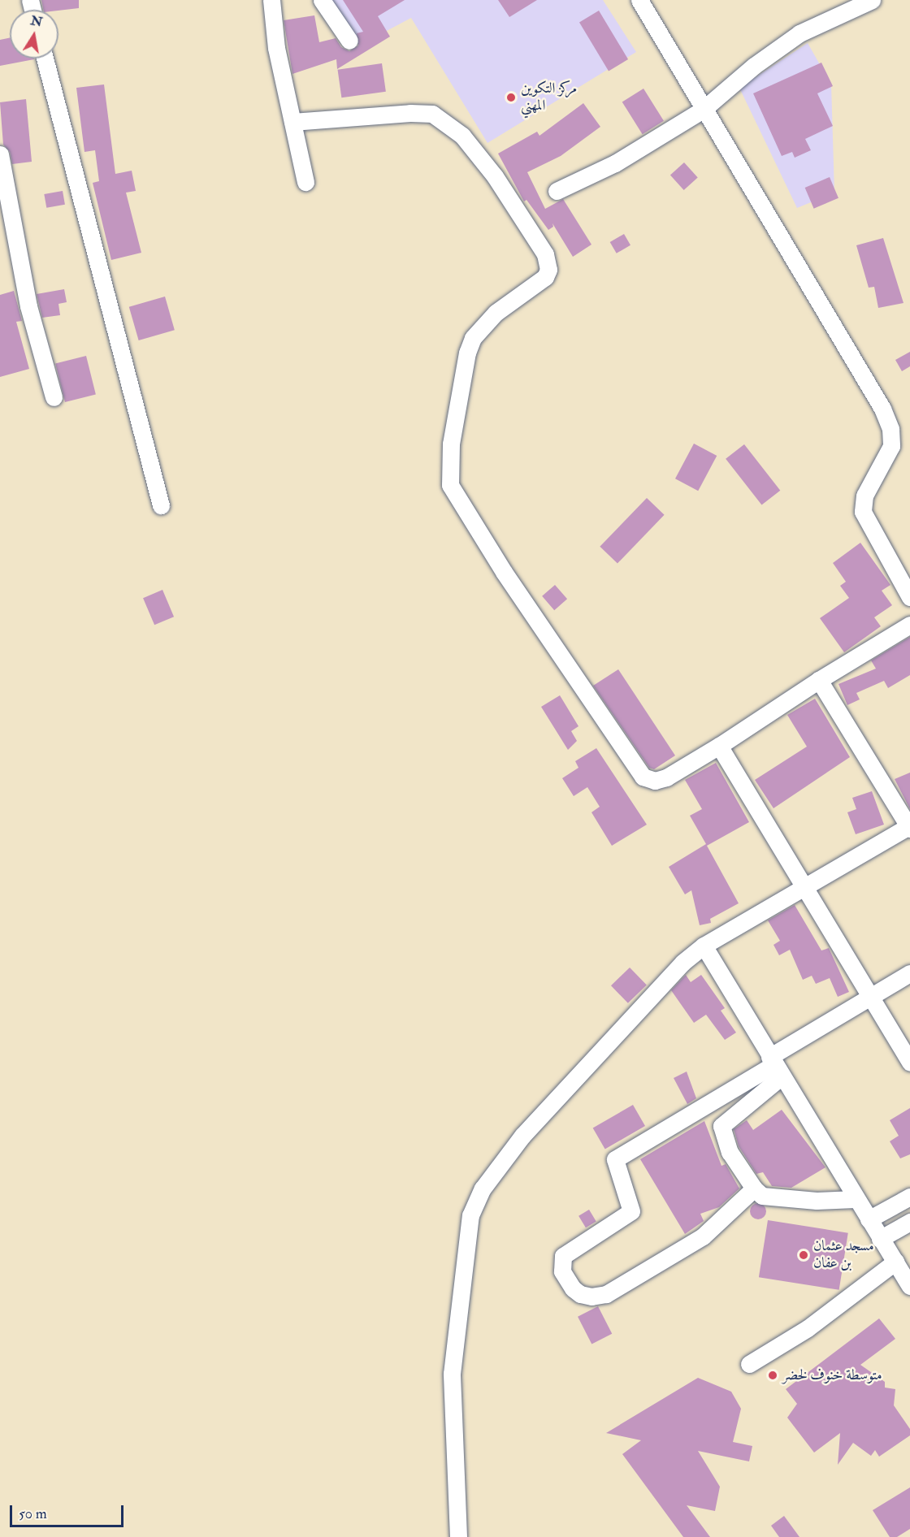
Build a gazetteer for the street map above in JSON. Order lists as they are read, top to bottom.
{
  "places": ["مركز التكوين المهني", "مسجد عثمان بن عفان", "متوسطة خنوف لخضر"],
  "scale_bar": "50 m",
  "north": "top"
}
